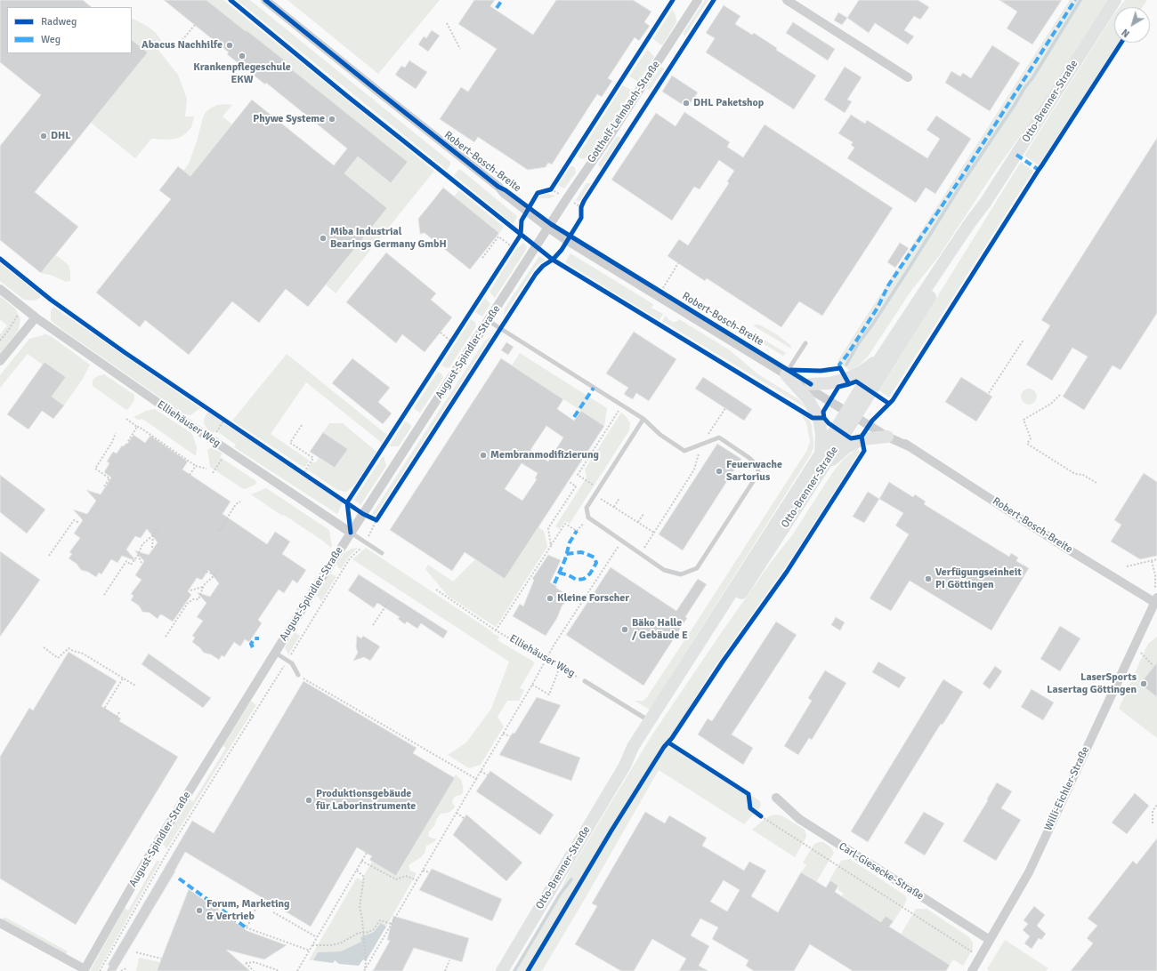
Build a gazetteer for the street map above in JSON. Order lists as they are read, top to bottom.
{
  "streets": {
    "main road": ["Otto-Brenner-Straße"],
    "street": [
      "Gotthelf-Leimbach-Straße",
      "Robert-Bosch-Breite",
      "August-Spindler-Straße",
      "Elliehäuser Weg",
      "Willi-Eichler-Straße",
      "Carl-Giesecke-Straße"
    ]
  },
  "crossings": [
    ["Otto-Brenner-Straße", "Robert-Bosch-Breite"],
    ["Otto-Brenner-Straße", "Elliehäuser Weg"],
    ["Gotthelf-Leimbach-Straße", "Robert-Bosch-Breite"],
    ["Gotthelf-Leimbach-Straße", "August-Spindler-Straße"],
    ["Robert-Bosch-Breite", "August-Spindler-Straße"],
    ["Robert-Bosch-Breite", "Willi-Eichler-Straße"],
    ["August-Spindler-Straße", "Elliehäuser Weg"],
    ["Willi-Eichler-Straße", "Carl-Giesecke-Straße"]
  ],
  "places": [
    "Abacus Nachhilfe",
    "Krankenpflegeschule EKW",
    "DHL Paketshop",
    "Phywe Systeme",
    "DHL",
    "Miba Industrial Bearings Germany GmbH",
    "Membranmodifizierung",
    "Feuerwache Sartorius",
    "Verfügungseinheit PI Göttingen",
    "Kleine Forscher",
    "Bäko Halle / Gebäude E",
    "LaserSports Lasertag Göttingen",
    "Produktionsgebäude für Laborinstrumente",
    "Forum, Marketing & Vertrieb"
  ],
  "legend": ["Radweg", "Weg"],
  "north": "bottom left"
}
